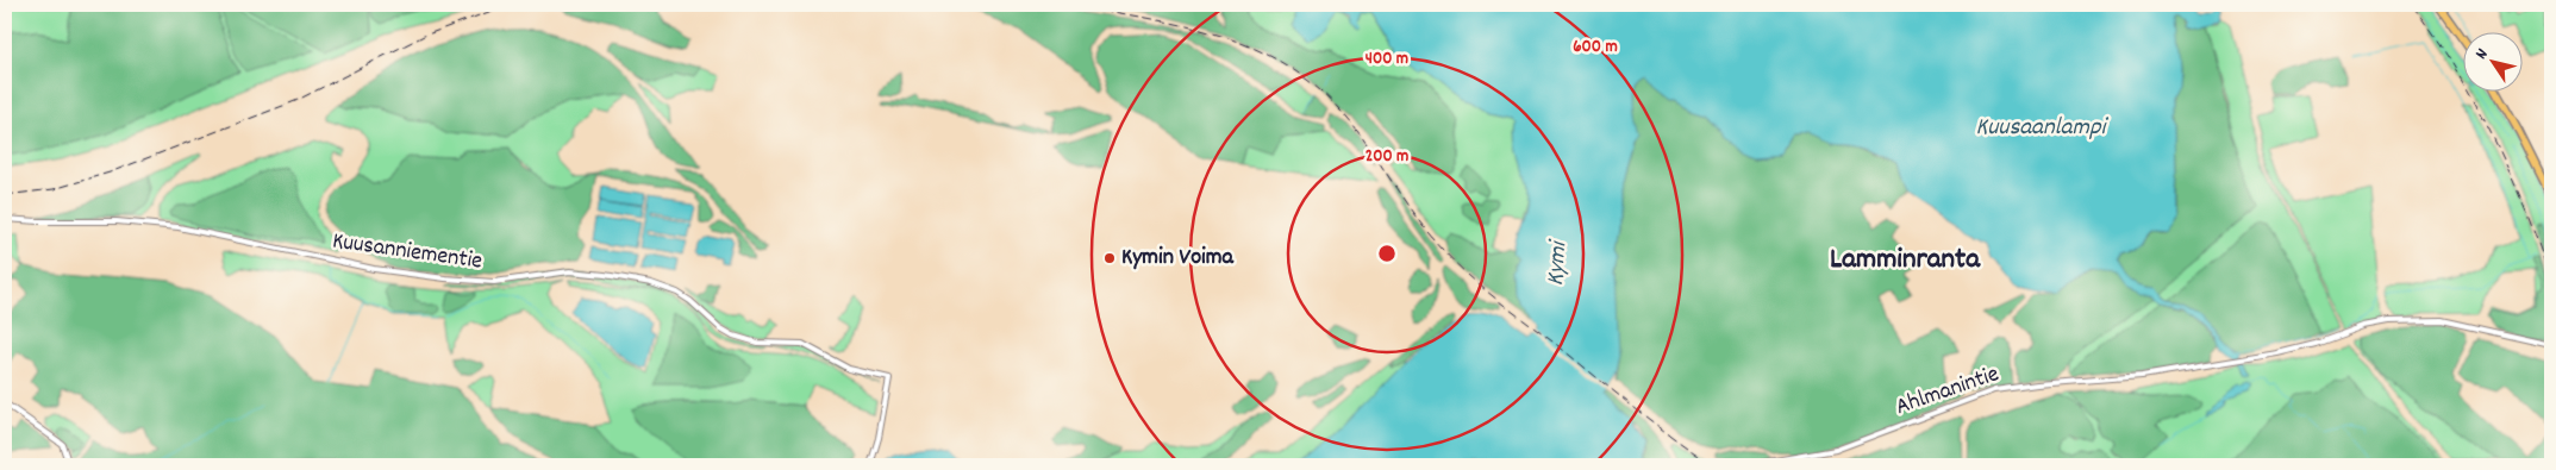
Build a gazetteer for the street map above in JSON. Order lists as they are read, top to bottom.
{
  "streets": {
    "street": ["Kuusanniementie", "Ahlmanintie"]
  },
  "districts": ["Lamminranta"],
  "water": ["Kuusaanlampi", "Kymi"],
  "places": ["Kymin Voima"],
  "north": "top left",
  "rings": ["600 m", "400 m", "200 m"]
}
